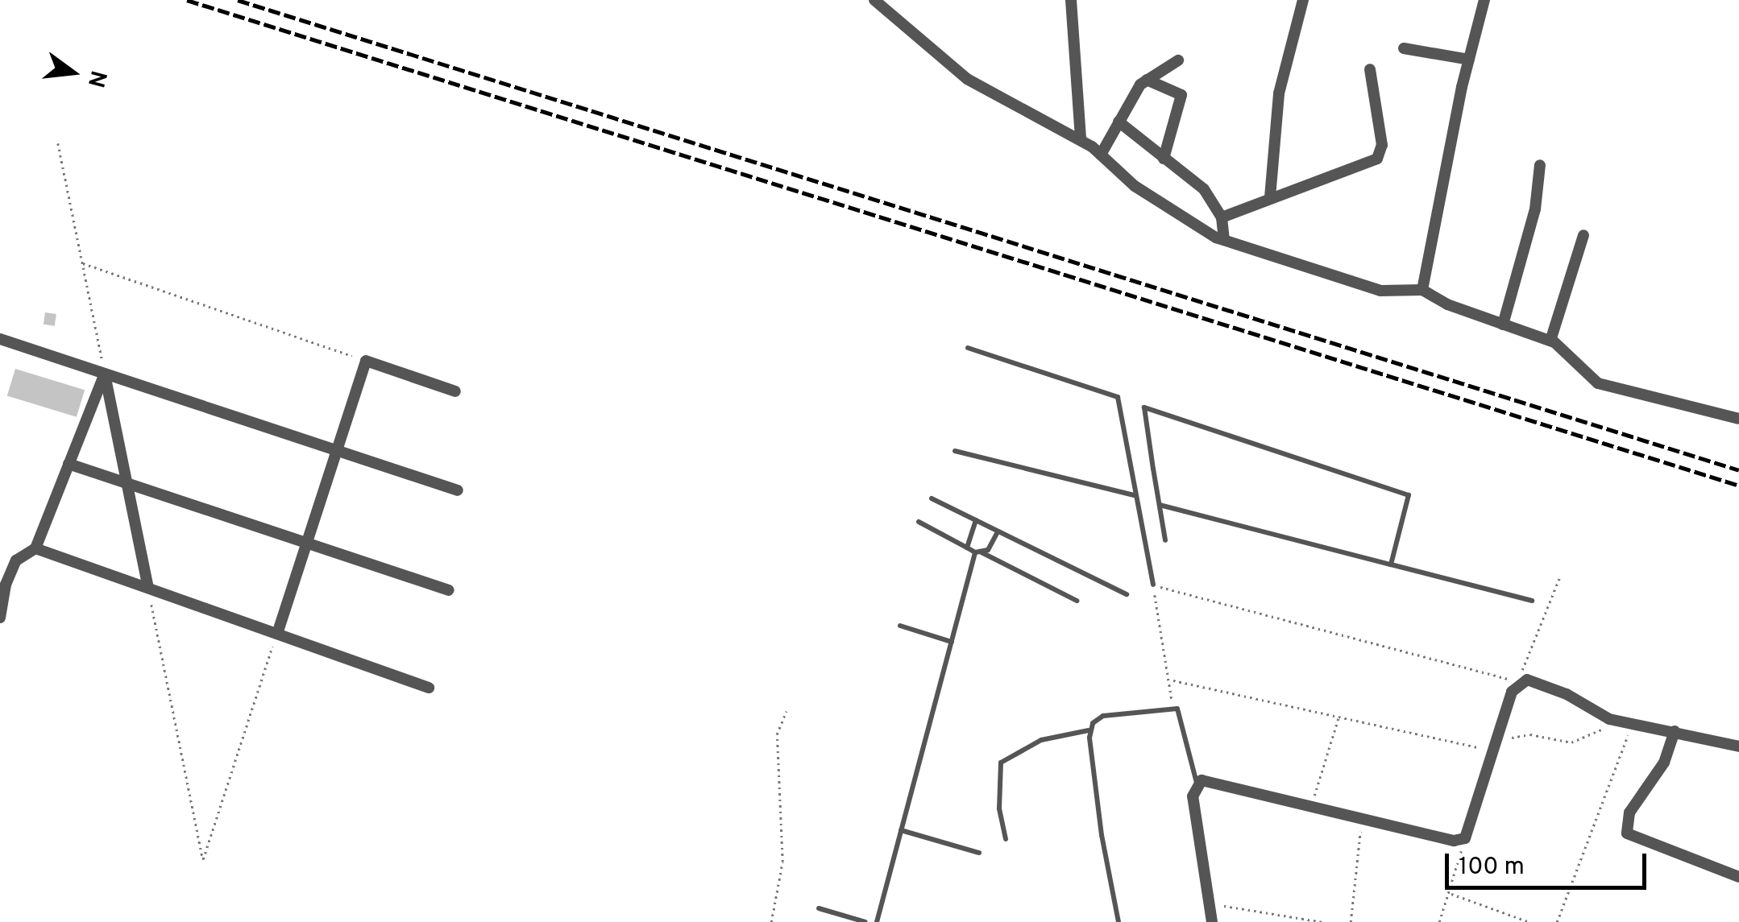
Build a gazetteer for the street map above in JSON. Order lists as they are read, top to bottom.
{
  "scale_bar": "100 m",
  "north": "right"
}
